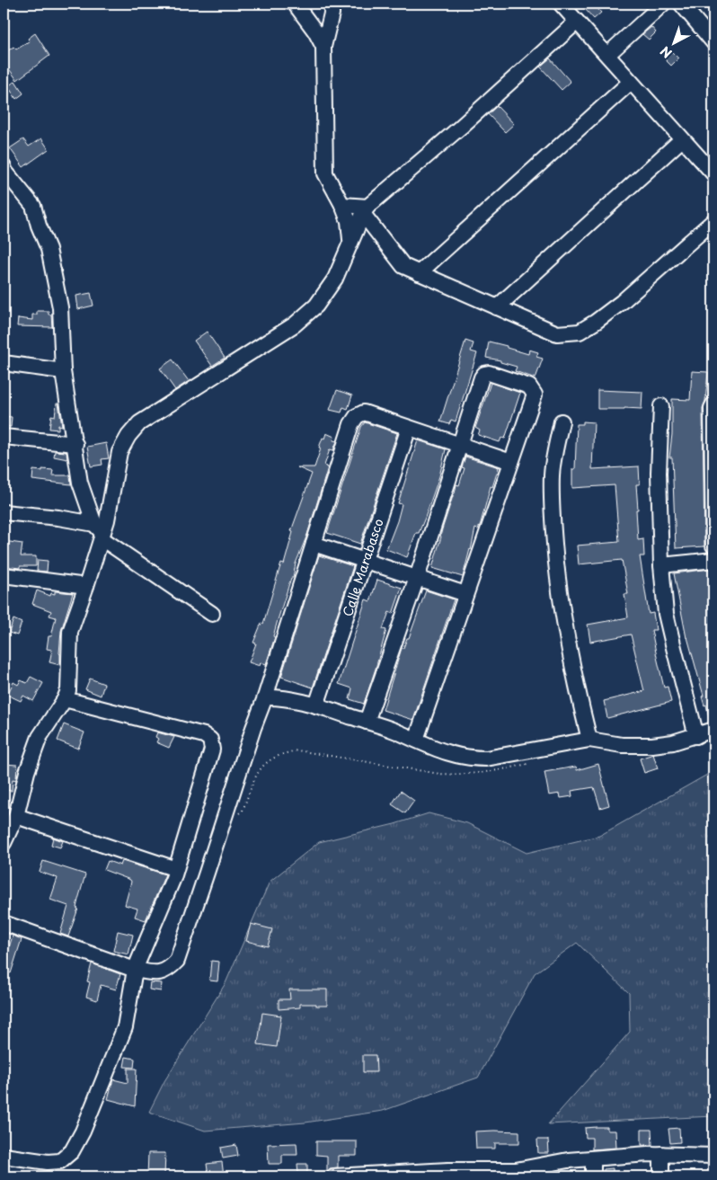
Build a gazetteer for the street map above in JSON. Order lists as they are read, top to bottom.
{
  "streets": {
    "street": ["Calle Marabasco"]
  },
  "north": "bottom left"
}
